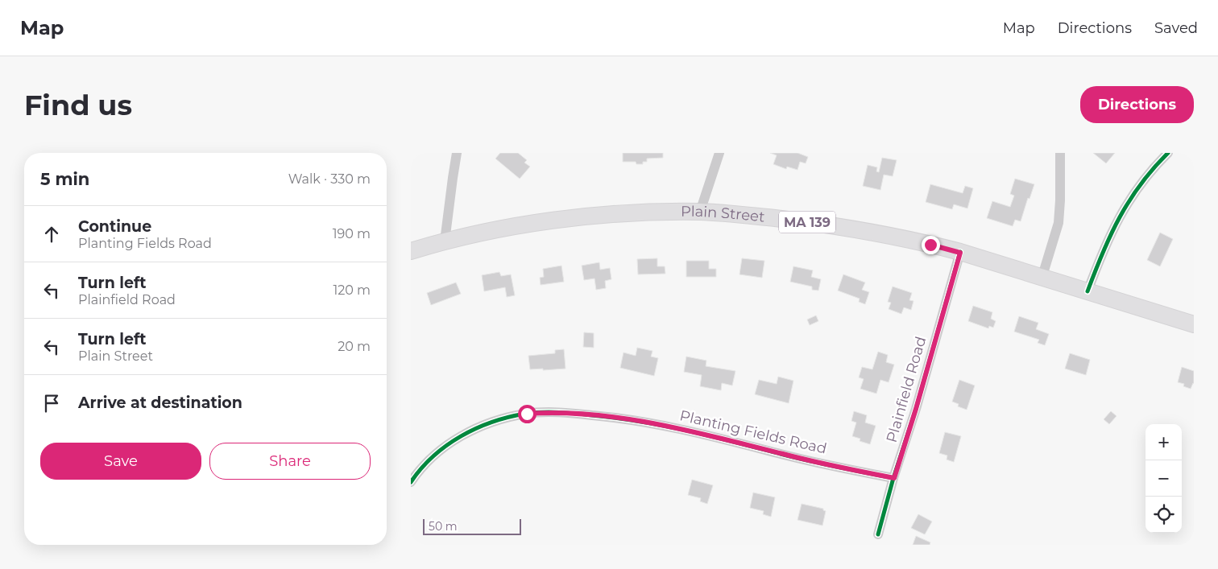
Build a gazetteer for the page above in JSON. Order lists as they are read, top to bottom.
{
  "streets": {
    "main road": ["Plain Street", "MA 139"],
    "street": ["Plainfield Road", "Planting Fields Road"]
  },
  "crossings": [
    ["Plain Street", "Plainfield Road"],
    ["Plainfield Road", "Planting Fields Road"]
  ],
  "scale_bar": "50 m",
  "page": {
    "header": "Map",
    "nav": ["Map", "Directions", "Saved"],
    "buttons": [
      "Directions",
      ["Save", "Share"]
    ],
    "title": "Find us",
    "heading": ["5 min", "Walk · 330 m"],
    "list": [
      ["Continue", "Planting Fields Road", "190 m"],
      ["Turn left", "Plainfield Road", "120 m"],
      ["Turn left", "Plain Street", "20 m"],
      "Arrive at destination"
    ],
    "map_buttons": ["+", "−"],
    "scale": "50 m"
  }
}
